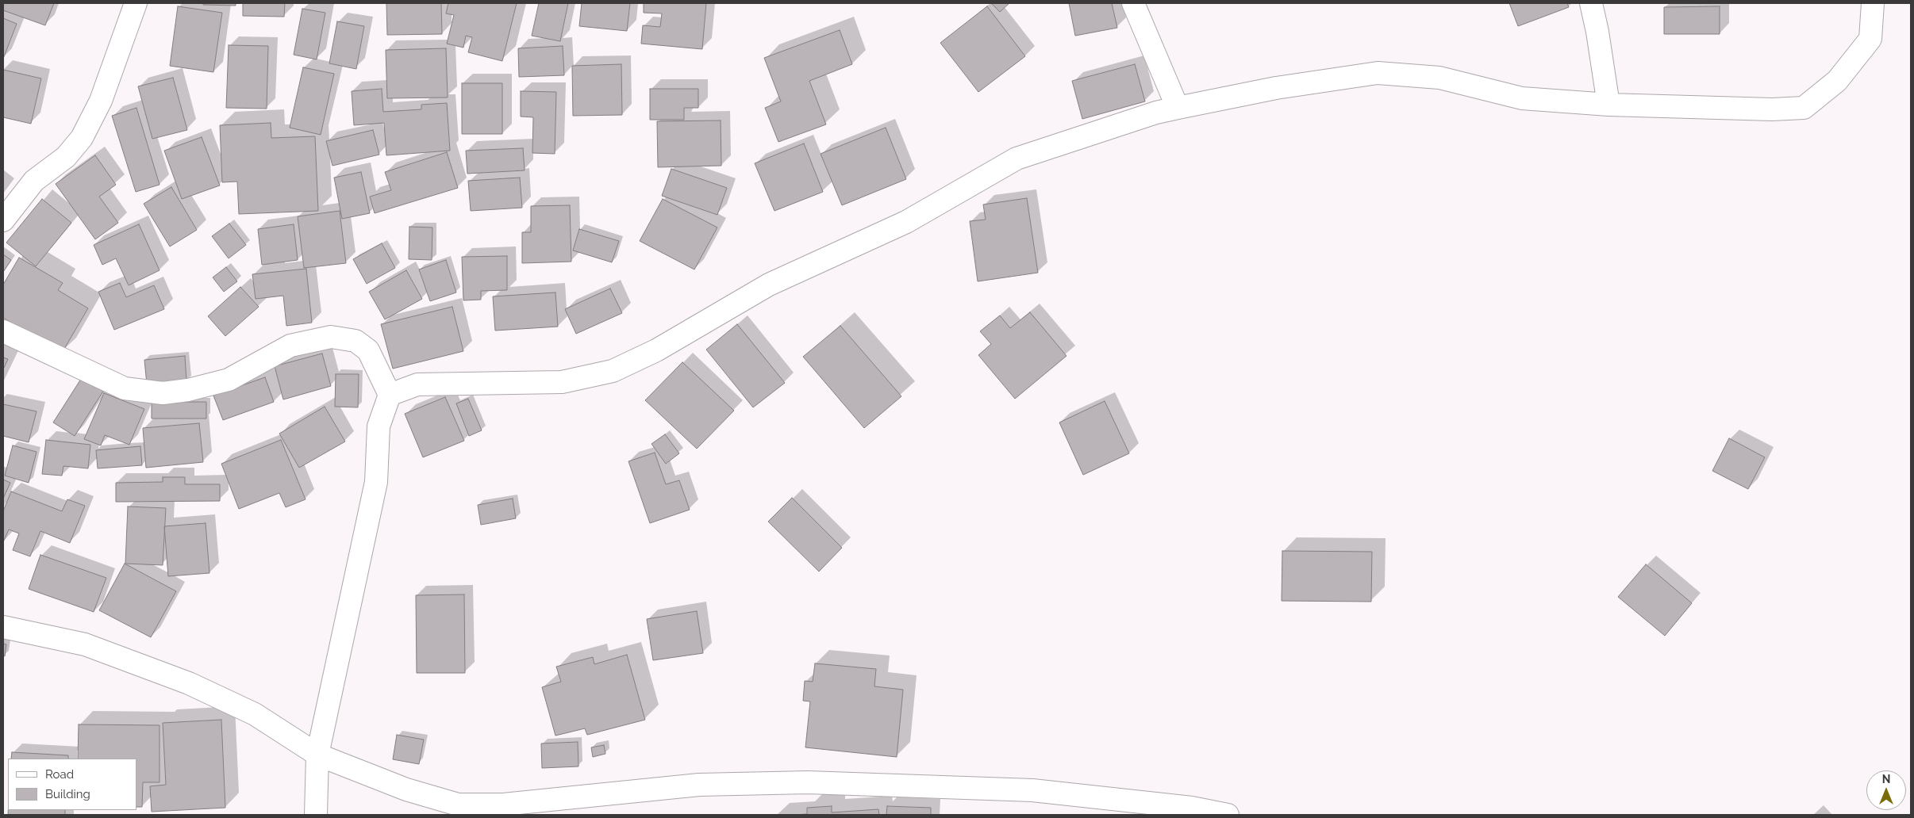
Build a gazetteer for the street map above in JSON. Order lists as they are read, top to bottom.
{
  "legend": ["Road", "Building"],
  "north": "top"
}
